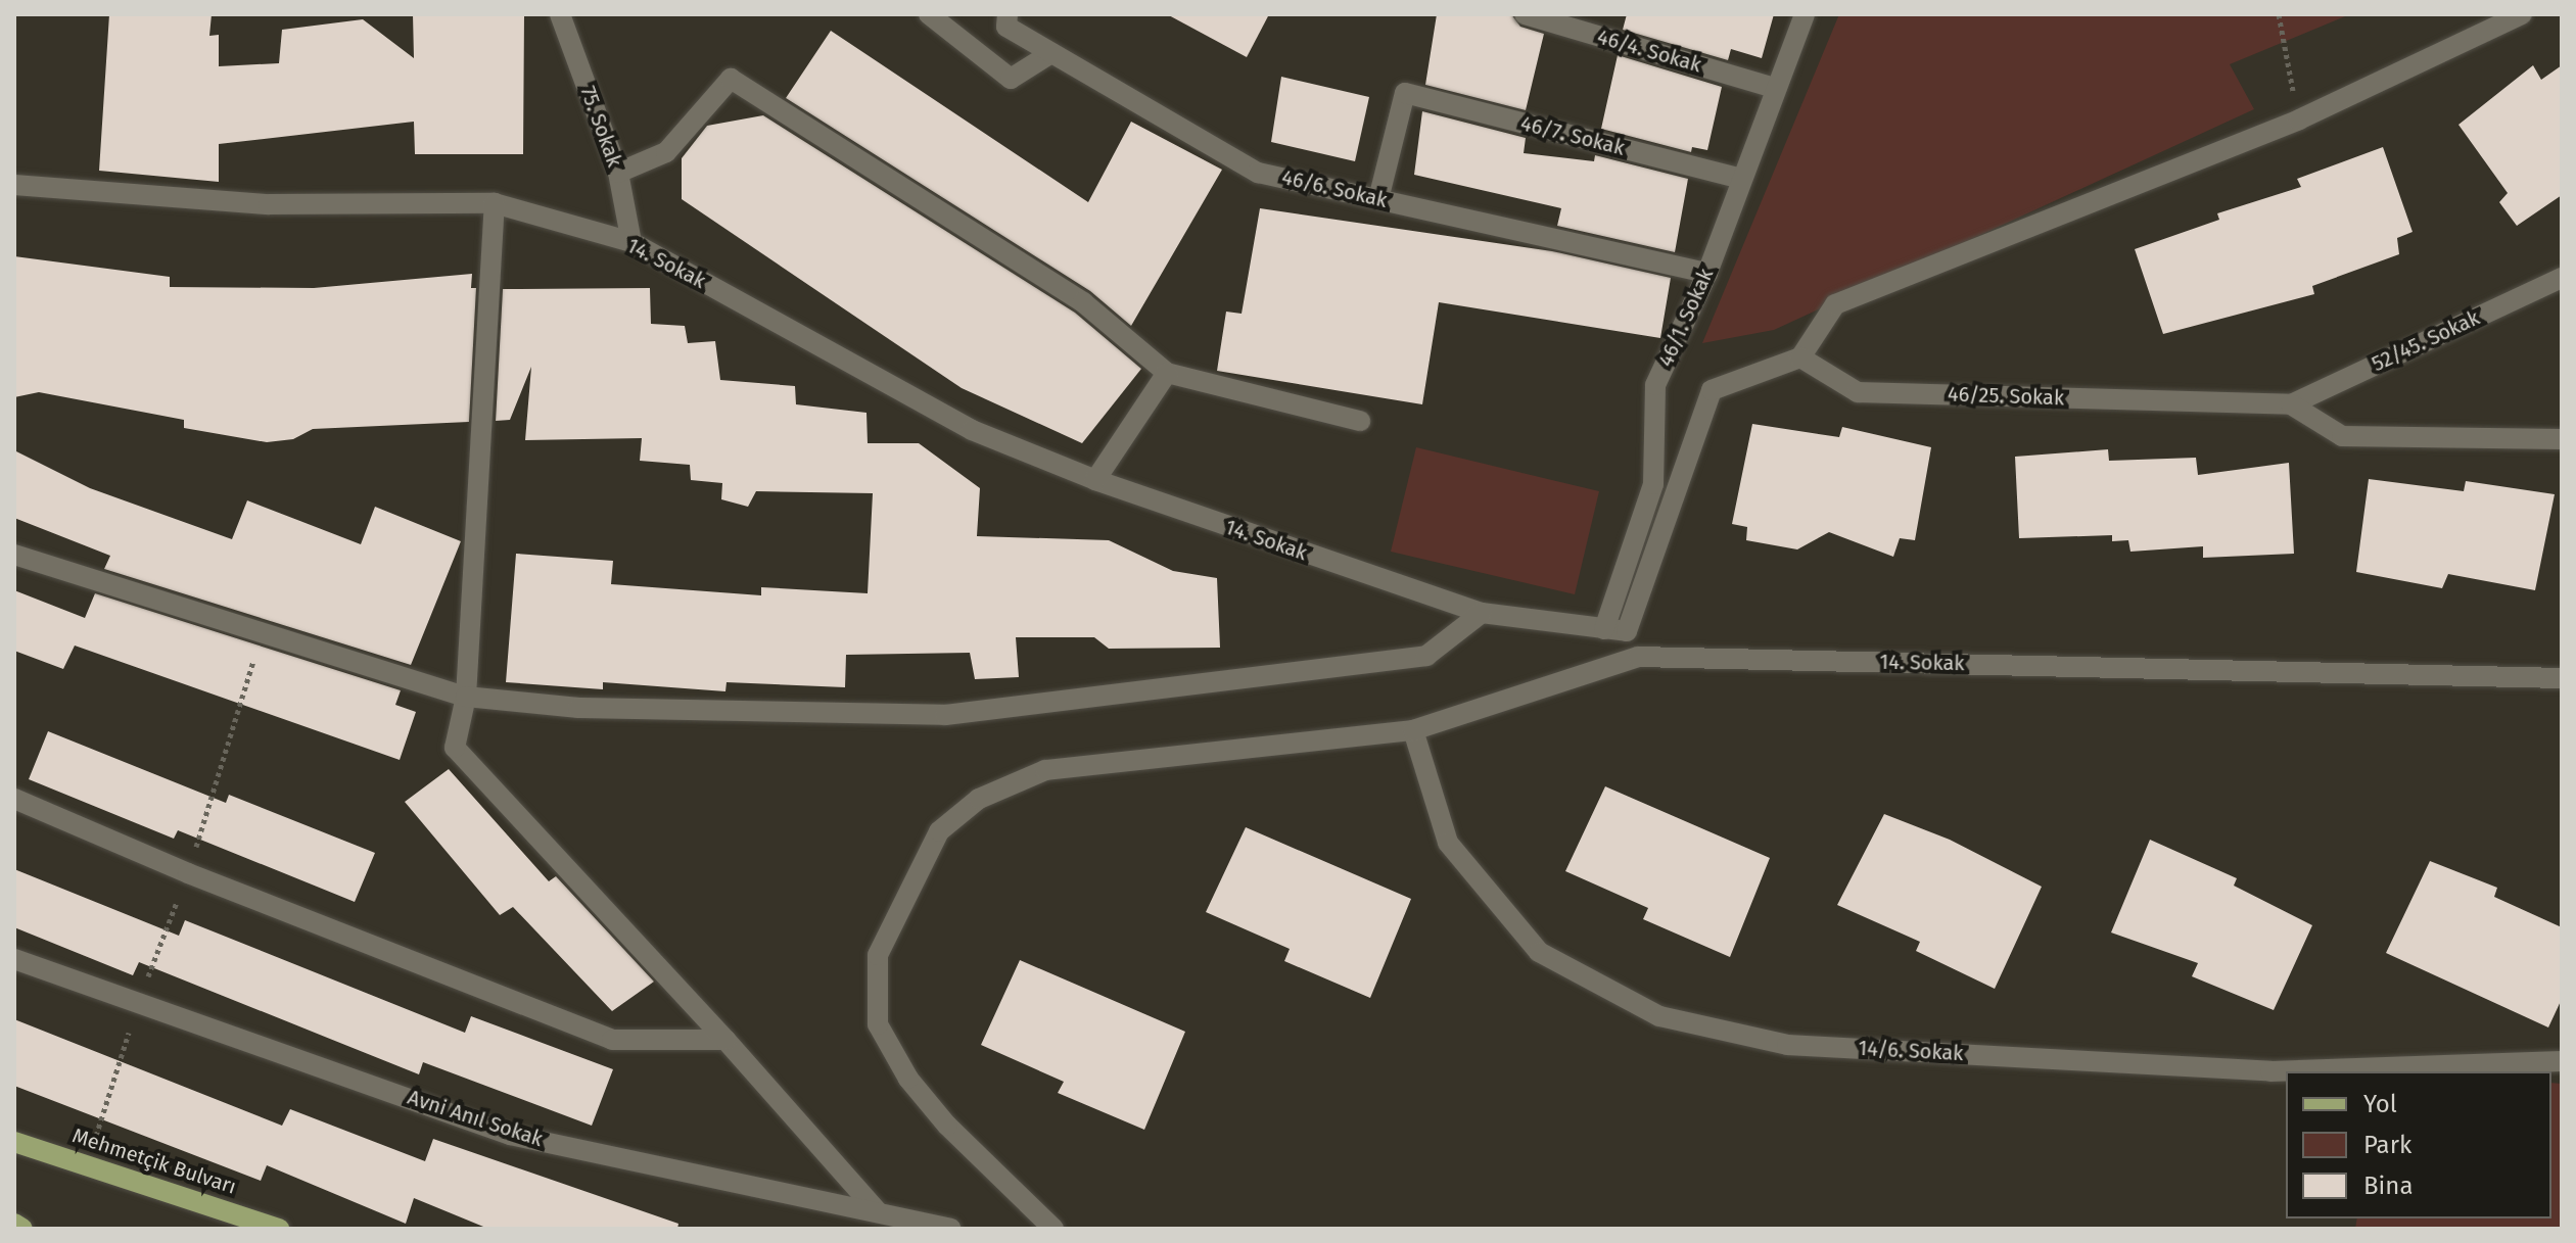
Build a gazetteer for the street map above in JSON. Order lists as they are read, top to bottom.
{
  "streets": {
    "main road": ["Mehmetçik Bulvarı"],
    "street": [
      "46/4. Sokak",
      "75. Sokak",
      "46/7. Sokak",
      "46/6. Sokak",
      "14. Sokak",
      "46/1. Sokak",
      "52/45. Sokak",
      "46/25. Sokak",
      "14/6. Sokak",
      "Avni Anıl Sokak"
    ]
  },
  "crossings": [
    ["46/4. Sokak", "46/1. Sokak"],
    ["75. Sokak", "14. Sokak"],
    ["46/7. Sokak", "46/6. Sokak"],
    ["46/7. Sokak", "46/1. Sokak"],
    ["46/6. Sokak", "46/1. Sokak"],
    ["14. Sokak", "46/1. Sokak"],
    ["14. Sokak", "14/6. Sokak"],
    ["52/45. Sokak", "46/25. Sokak"]
  ],
  "legend": ["Yol", "Park", "Bina"]
}
